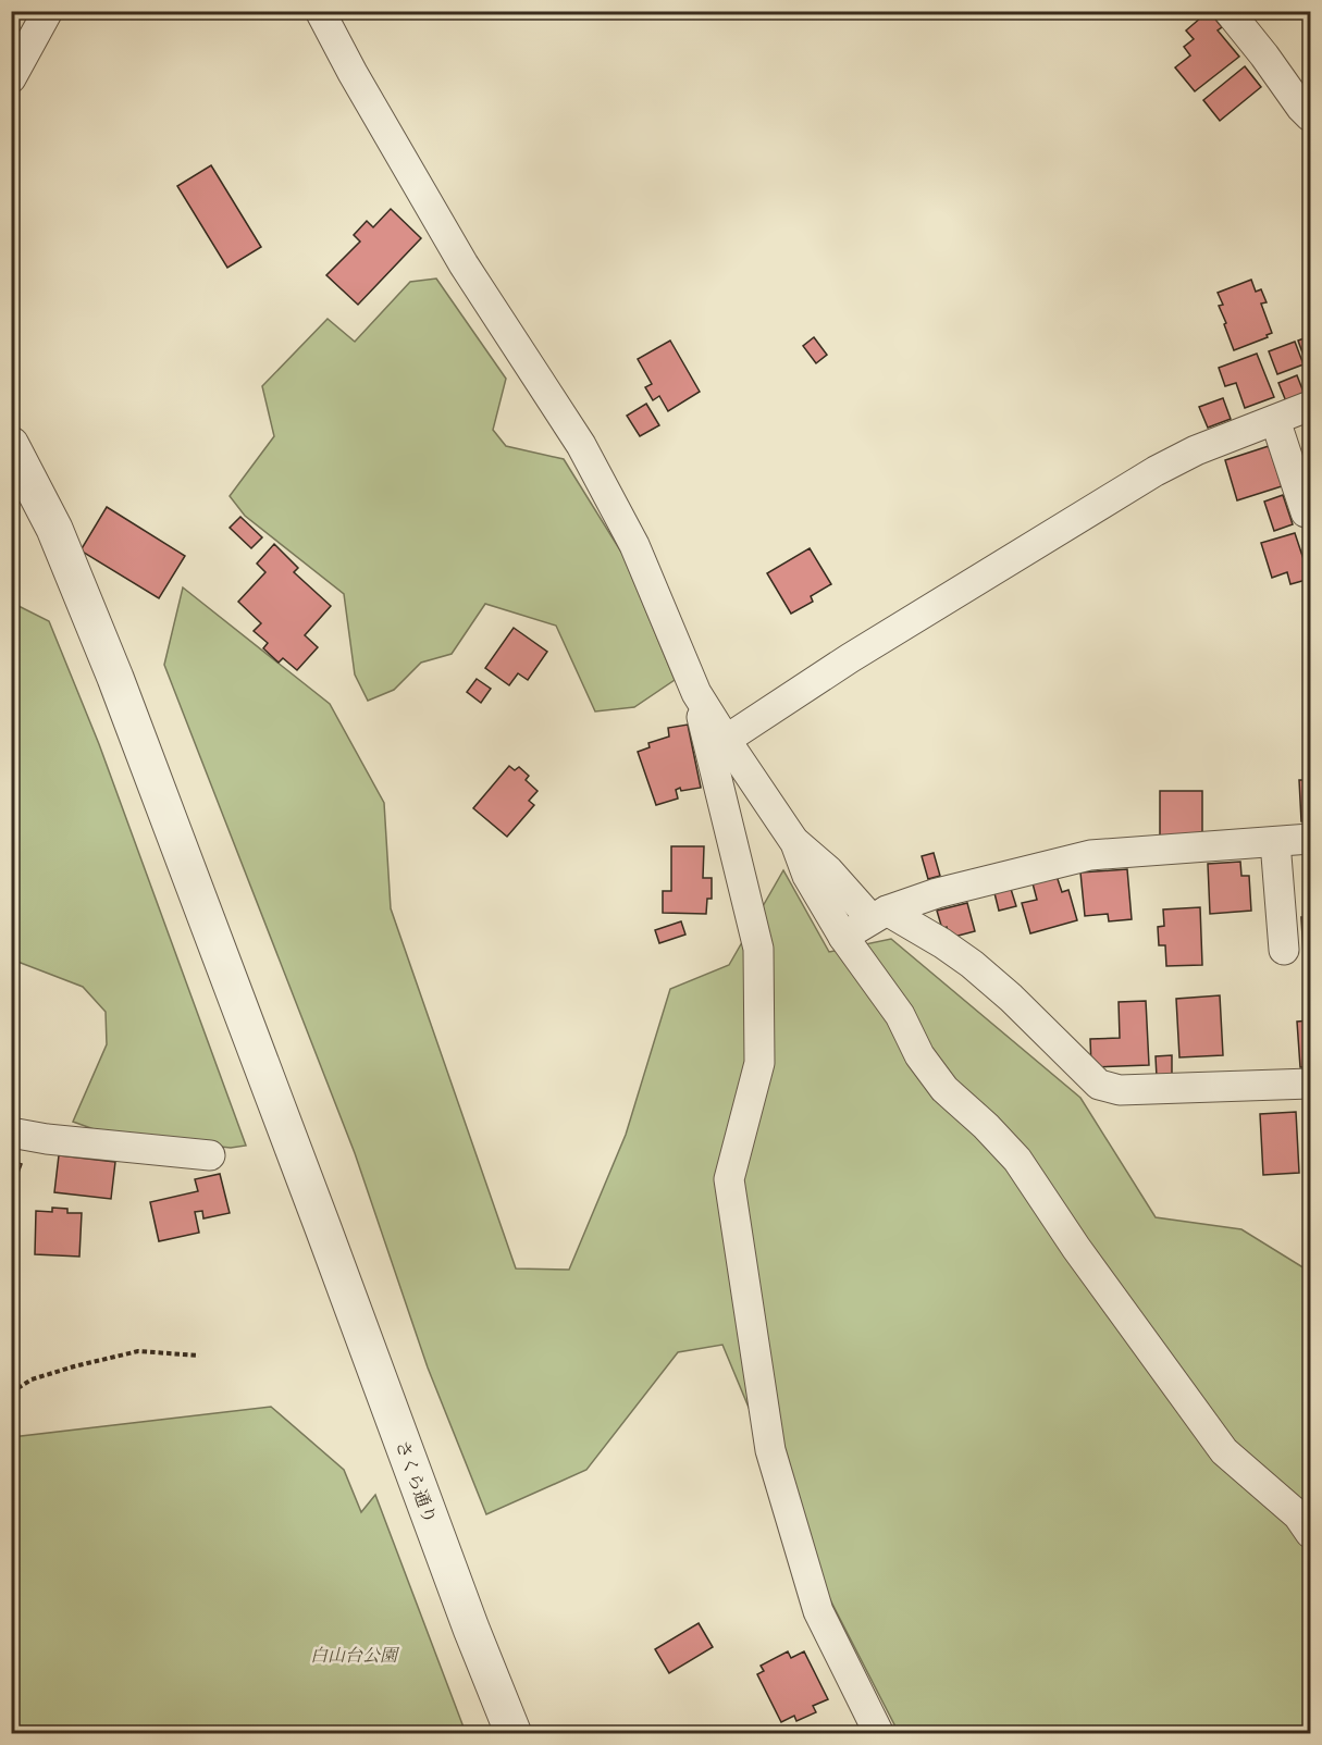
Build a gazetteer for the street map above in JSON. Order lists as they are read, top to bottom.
{
  "streets": {
    "street": ["さくら通り"]
  },
  "parks": ["白山台公園"]
}
